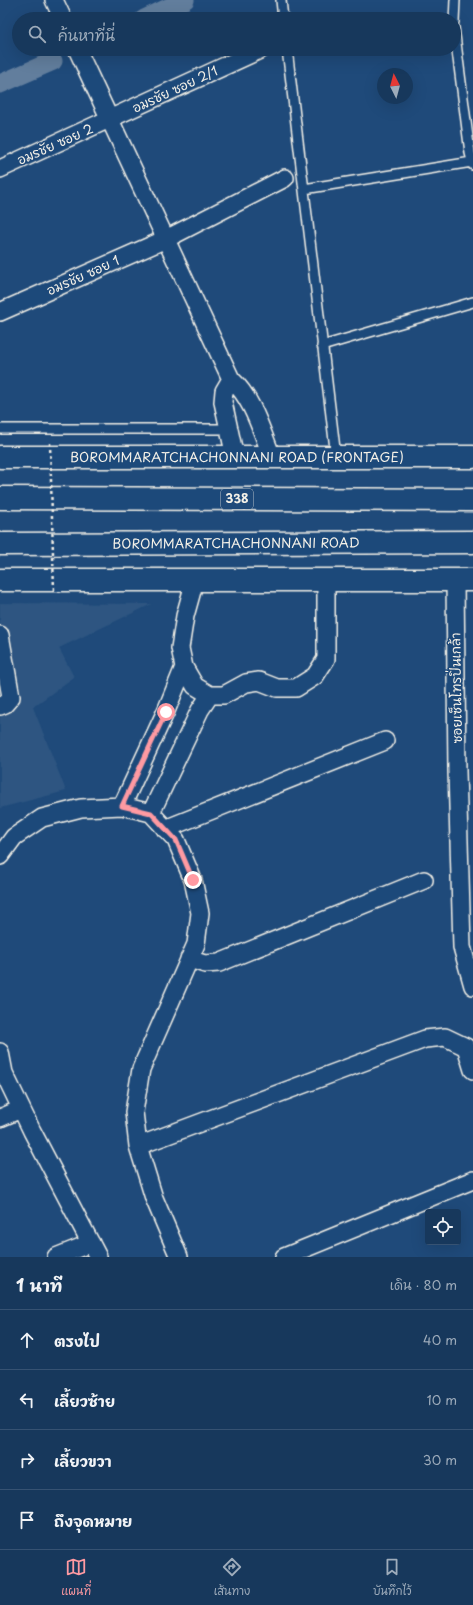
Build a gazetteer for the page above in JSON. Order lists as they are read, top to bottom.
{
  "streets": {
    "main road": ["BOROMMARATCHACHONNANI ROAD (FRONTAGE)", "338", "BOROMMARATCHACHONNANI ROAD"],
    "street": [
      "อมรชัย ซอย 2/1",
      "อมรชัย ซอย 2",
      "อมรชัย ซอย 1",
      "ซอยเซ็นโทรปิ่นเกล้า"
    ]
  },
  "crossings": [
    ["อมรชัย ซอย 2/1", "อมรชัย ซอย 2"]
  ],
  "north": "top",
  "page": {
    "search": "ค้นหาที่นี่",
    "heading": ["1 นาที", "เดิน · 80 m"],
    "list": [
      ["ตรงไป", "40 m"],
      ["เลี้ยวซ้าย", "10 m"],
      ["เลี้ยวขวา", "30 m"],
      "ถึงจุดหมาย"
    ],
    "nav": ["แผนที่", "เส้นทาง", "บันทึกไว้"]
  }
}
